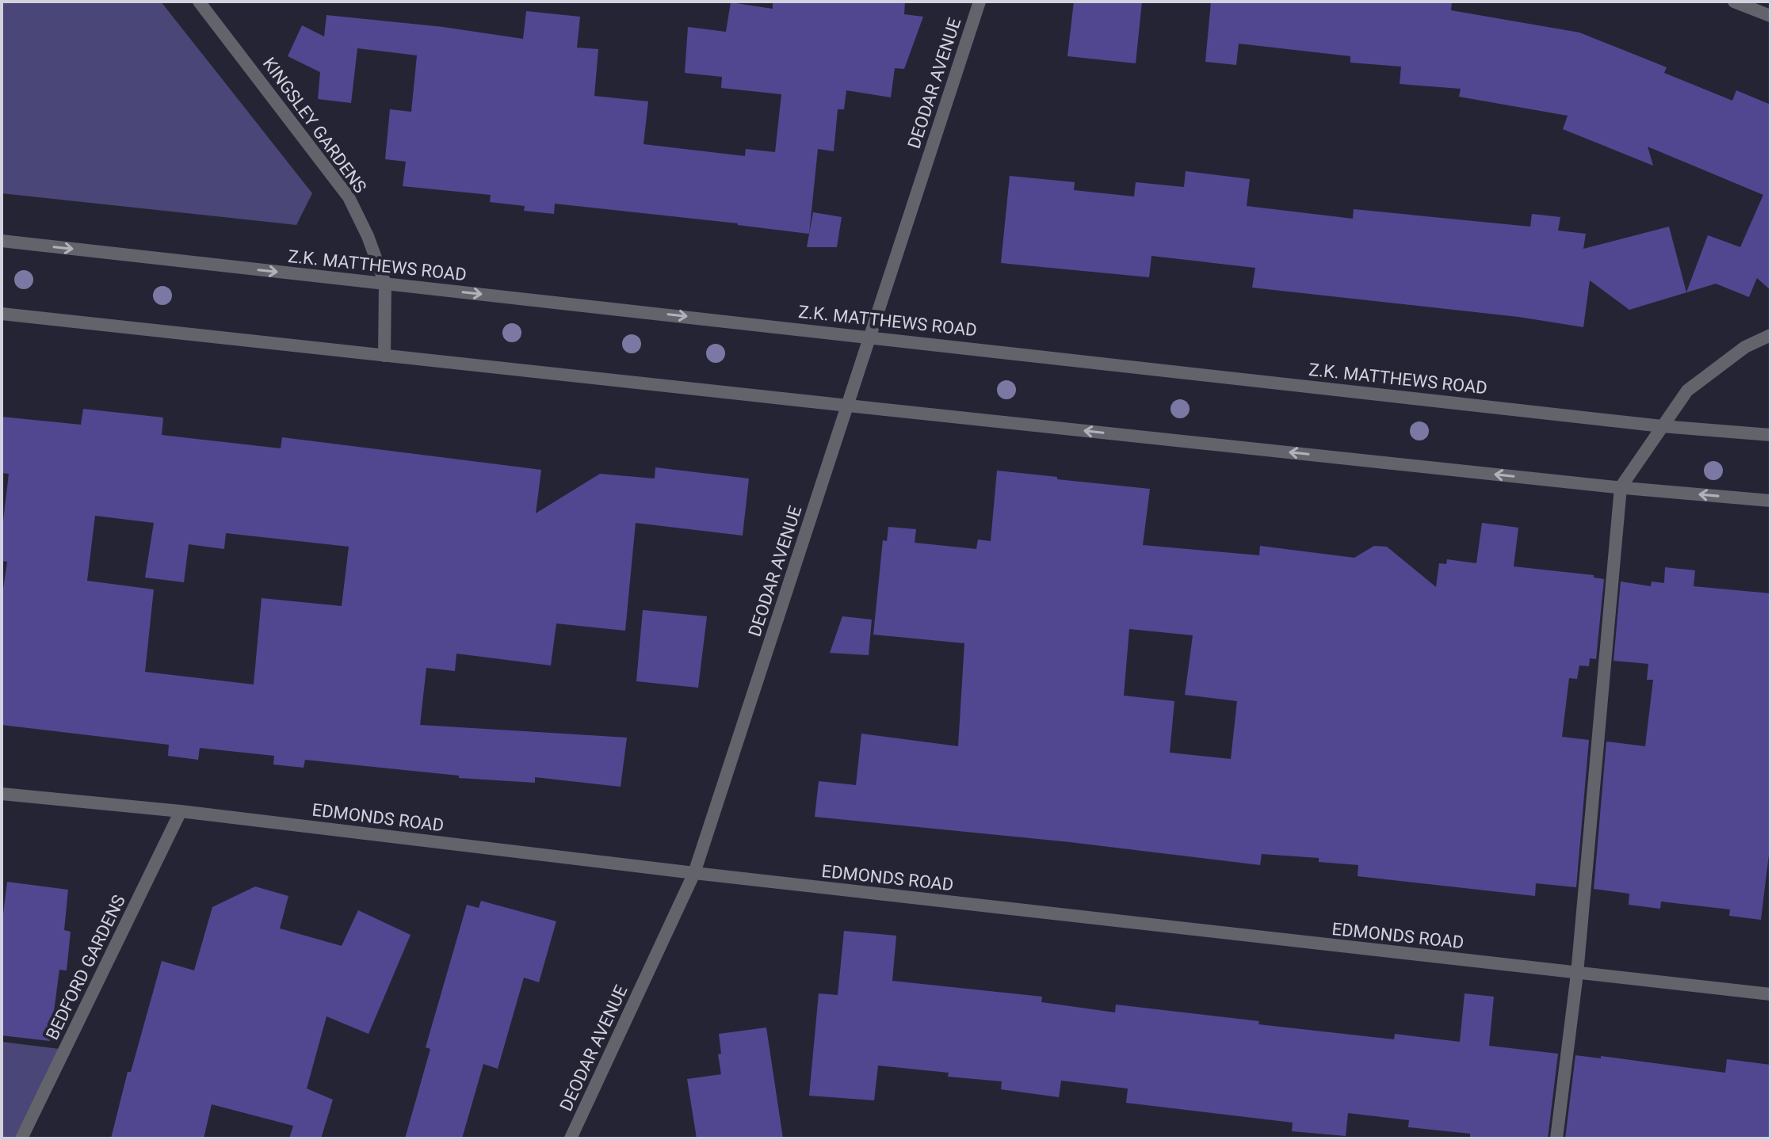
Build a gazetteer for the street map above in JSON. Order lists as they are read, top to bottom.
{
  "streets": {
    "street": [
      "DEODAR AVENUE",
      "KINGSLEY GARDENS",
      "Z.K. MATTHEWS ROAD",
      "EDMONDS ROAD",
      "BEDFORD GARDENS"
    ]
  },
  "crossings": [
    ["DEODAR AVENUE", "Z.K. MATTHEWS ROAD"],
    ["DEODAR AVENUE", "EDMONDS ROAD"],
    ["KINGSLEY GARDENS", "Z.K. MATTHEWS ROAD"],
    ["EDMONDS ROAD", "BEDFORD GARDENS"]
  ]
}
